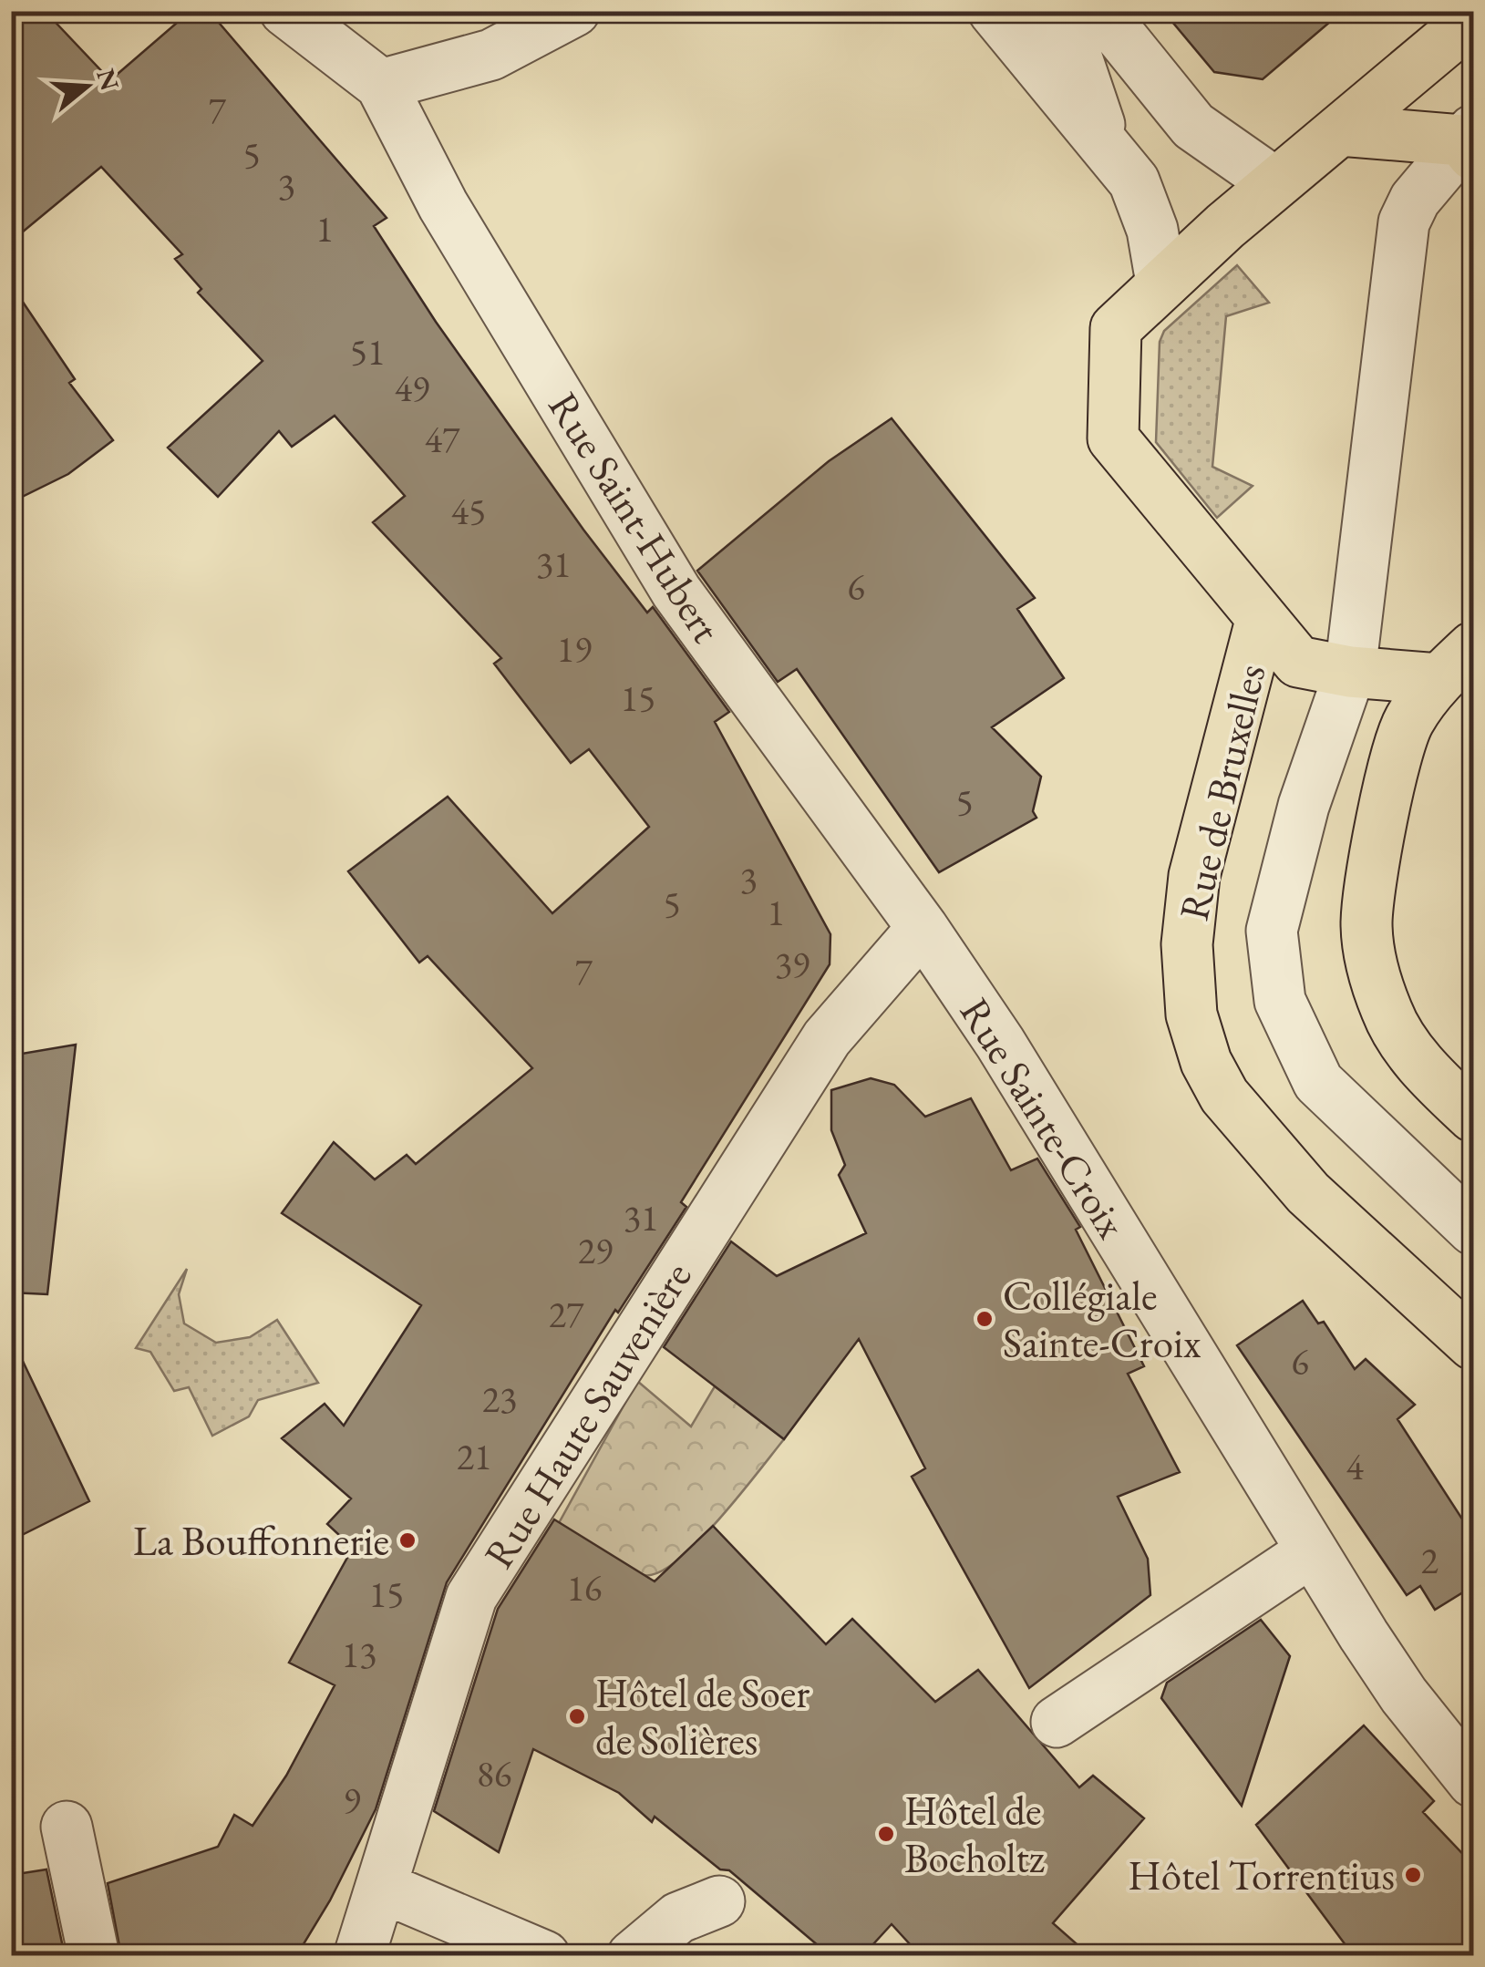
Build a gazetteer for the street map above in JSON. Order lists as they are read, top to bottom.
{
  "streets": {
    "main road": ["Rue de Bruxelles"],
    "street": ["Rue Saint-Hubert", "Rue Sainte-Croix", "Rue Haute Sauvenière"]
  },
  "crossings": [
    ["Rue Saint-Hubert", "Rue Sainte-Croix"],
    ["Rue Saint-Hubert", "Rue Haute Sauvenière"],
    ["Rue Sainte-Croix", "Rue Haute Sauvenière"]
  ],
  "places": [
    "Collégiale Sainte-Croix",
    "La Bouffonnerie",
    "Hôtel de Soer de Solières",
    "Hôtel de Bocholtz",
    "Hôtel Torrentius"
  ],
  "house_numbers": [
    "7",
    "5",
    "3",
    "1",
    "51",
    "49",
    "47",
    "45",
    "31",
    "6",
    "19",
    "15",
    "5",
    "3",
    "5",
    "1",
    "39",
    "7",
    "31",
    "29",
    "27",
    "6",
    "23",
    "21",
    "4",
    "2",
    "16",
    "15",
    "13",
    "86",
    "9"
  ],
  "north": "right"
}
